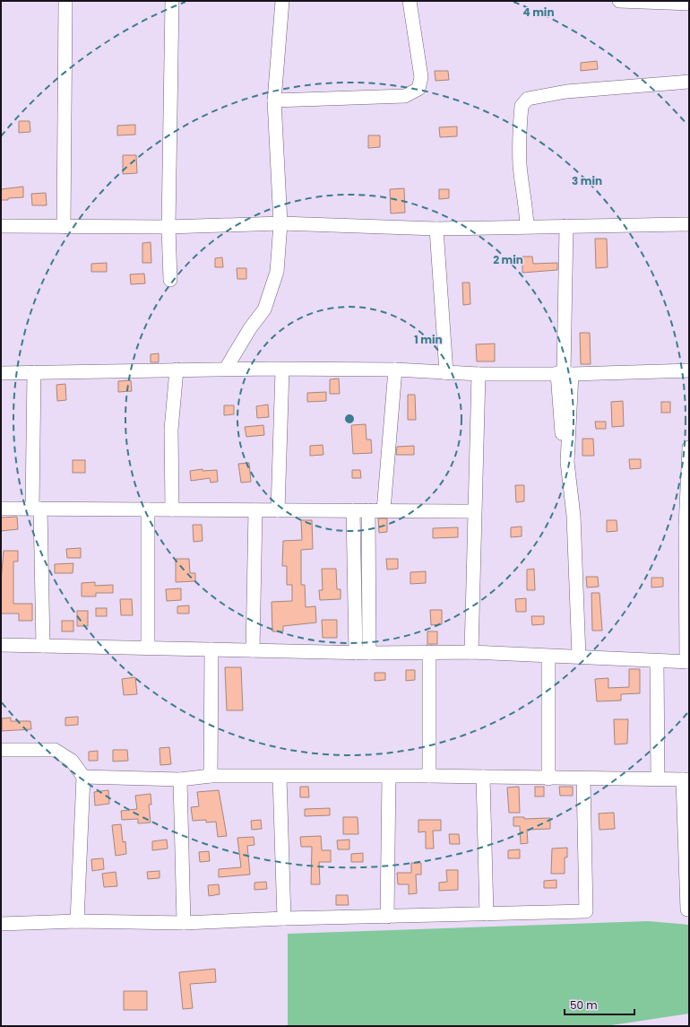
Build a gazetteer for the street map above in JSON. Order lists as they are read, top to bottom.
{
  "scale_bar": "50 m",
  "rings": [
    "4 min",
    "3 min",
    "2 min",
    "1 min"
  ]
}
